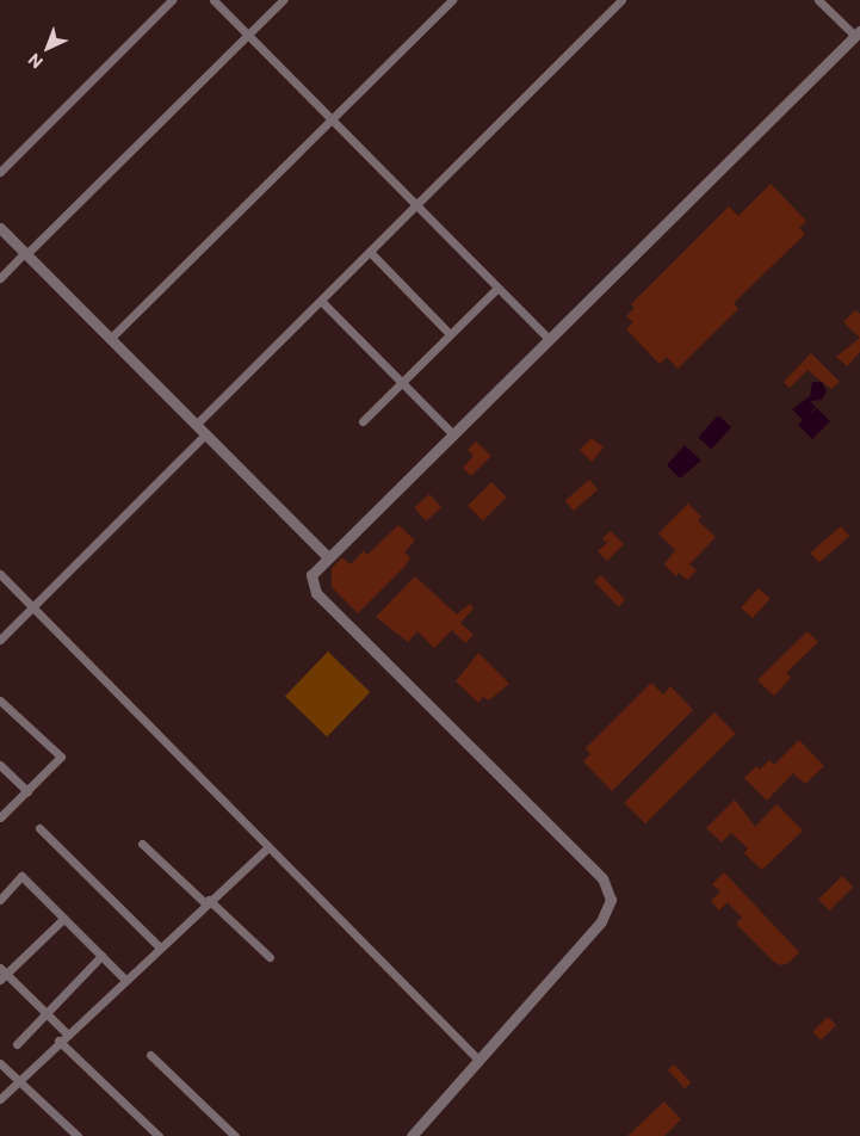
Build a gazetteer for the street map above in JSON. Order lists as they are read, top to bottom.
{
  "north": "bottom left"
}
